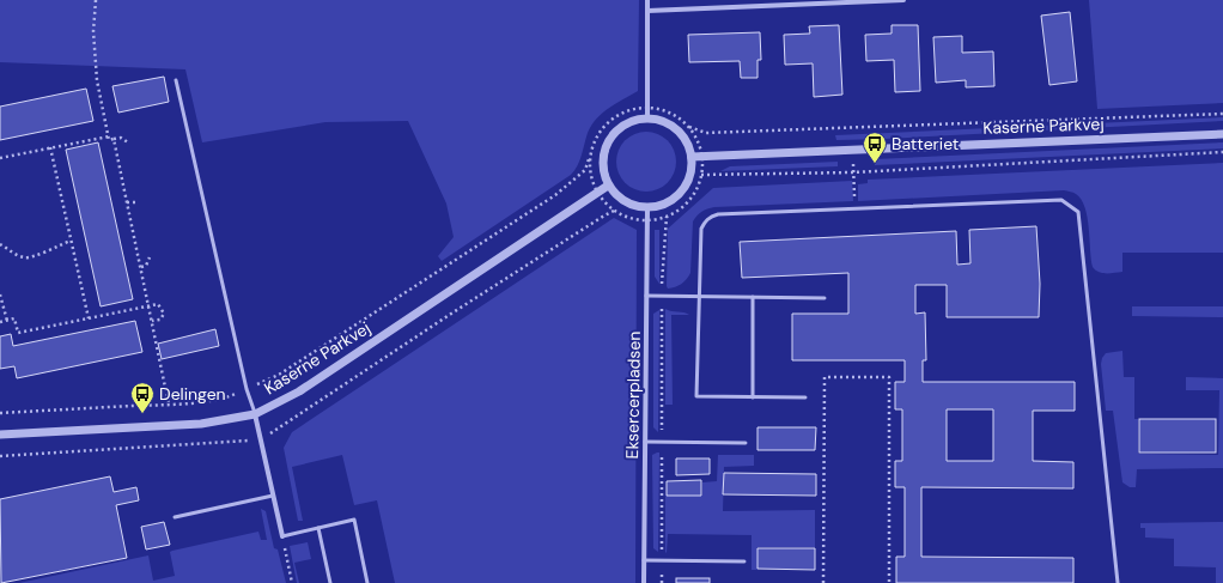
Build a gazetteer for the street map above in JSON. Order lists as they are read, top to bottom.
{
  "streets": {
    "street": ["Kaserne Parkvej", "Eksercerpladsen"]
  },
  "crossings": [
    ["Kaserne Parkvej", "Eksercerpladsen"]
  ],
  "places": {
    "bus stop": ["Batteriet", "Delingen"]
  }
}
